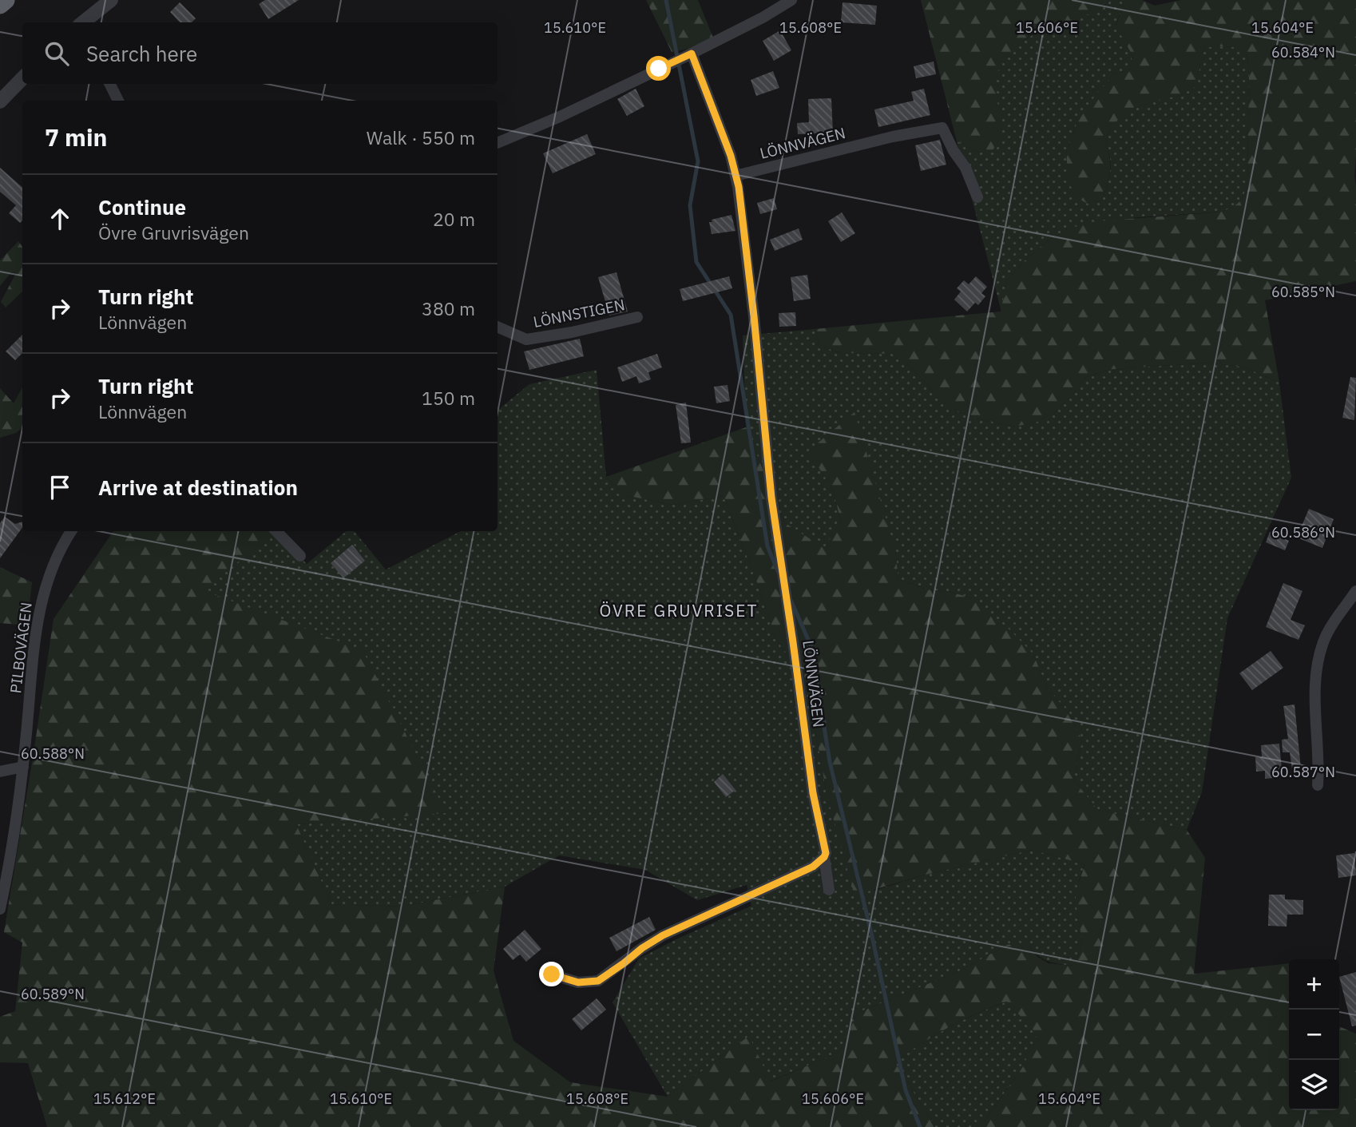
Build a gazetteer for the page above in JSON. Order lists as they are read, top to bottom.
{
  "streets": {
    "street": ["LÖNNVÄGEN", "LÖNNSTIGEN", "PILBOVÄGEN"]
  },
  "districts": ["ÖVRE GRUVRISET"],
  "page": {
    "search": "Search here",
    "heading": ["7 min", "Walk · 550 m"],
    "list": [
      ["Continue", "Övre Gruvrisvägen", "20 m"],
      ["Turn right", "Lönnvägen", "380 m"],
      ["Turn right", "Lönnvägen", "150 m"],
      "Arrive at destination"
    ],
    "map_buttons": ["+", "−"]
  },
  "coordinates": [
    "15.610°E",
    "15.608°E",
    "15.606°E",
    "15.604°E",
    "60.584°N",
    "60.585°N",
    "60.586°N",
    "60.588°N",
    "60.587°N",
    "60.589°N",
    "15.612°E"
  ]
}
